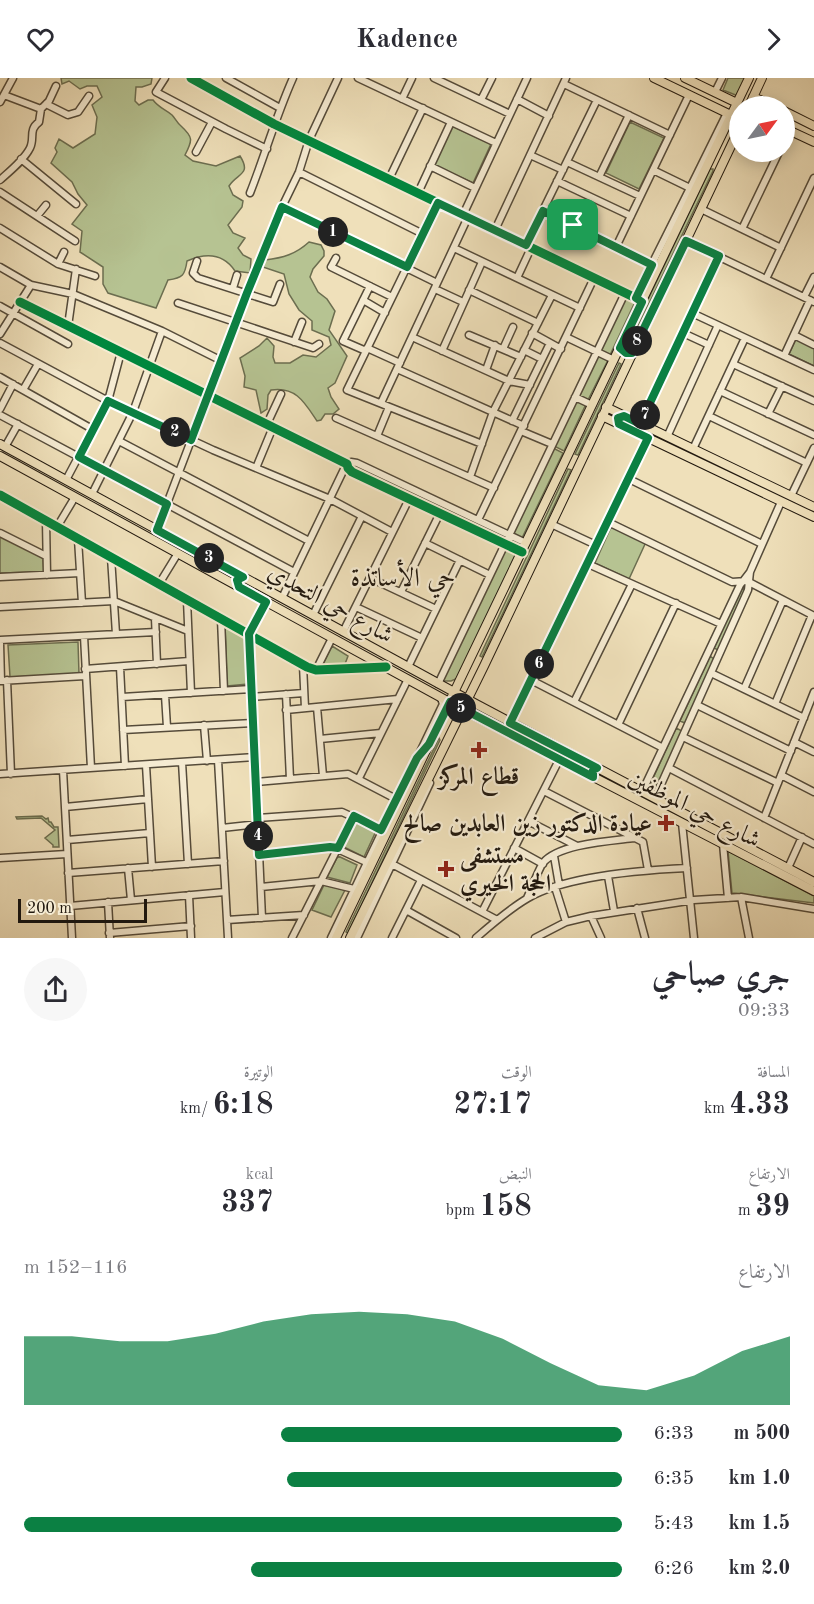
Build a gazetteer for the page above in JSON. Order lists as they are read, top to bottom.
{
  "streets": {
    "main road": ["شارع حي التحدي", "شارع حي الموظفين"]
  },
  "crossings": [
    ["شارع حي التحدي", "شارع حي الموظفين"]
  ],
  "districts": ["حي الأساتذة"],
  "places": {
    "health": ["قطاع المركز", "عيادة الدكتور زين العابدين صالح", "مستشفى الحجة الخيري"]
  },
  "scale_bar": "200 m",
  "north": "top right",
  "page": {
    "header": "Kadence",
    "pins": [
      "1",
      "8",
      "7",
      "2",
      "3",
      "6",
      "5",
      "4"
    ],
    "scale": "200 m",
    "heading": ["جري صباحي", "09:33"],
    "stats": [
      ["المسافة", "4.33 km"],
      ["الوقت", "27:17"],
      ["الوتيرة", "6:18 /km"],
      ["الارتفاع", "39 m"],
      ["النبض", "158 bpm"],
      ["kcal", "337"]
    ],
    "chart": ["الارتفاع", "116–152 m"],
    "list": [
      {
        "name": "500 m",
        "note": "6:33"
      },
      {
        "name": "1.0 km",
        "note": "6:35"
      },
      {
        "name": "1.5 km",
        "note": "5:43"
      },
      {
        "name": "2.0 km",
        "note": "6:26"
      }
    ]
  }
}
